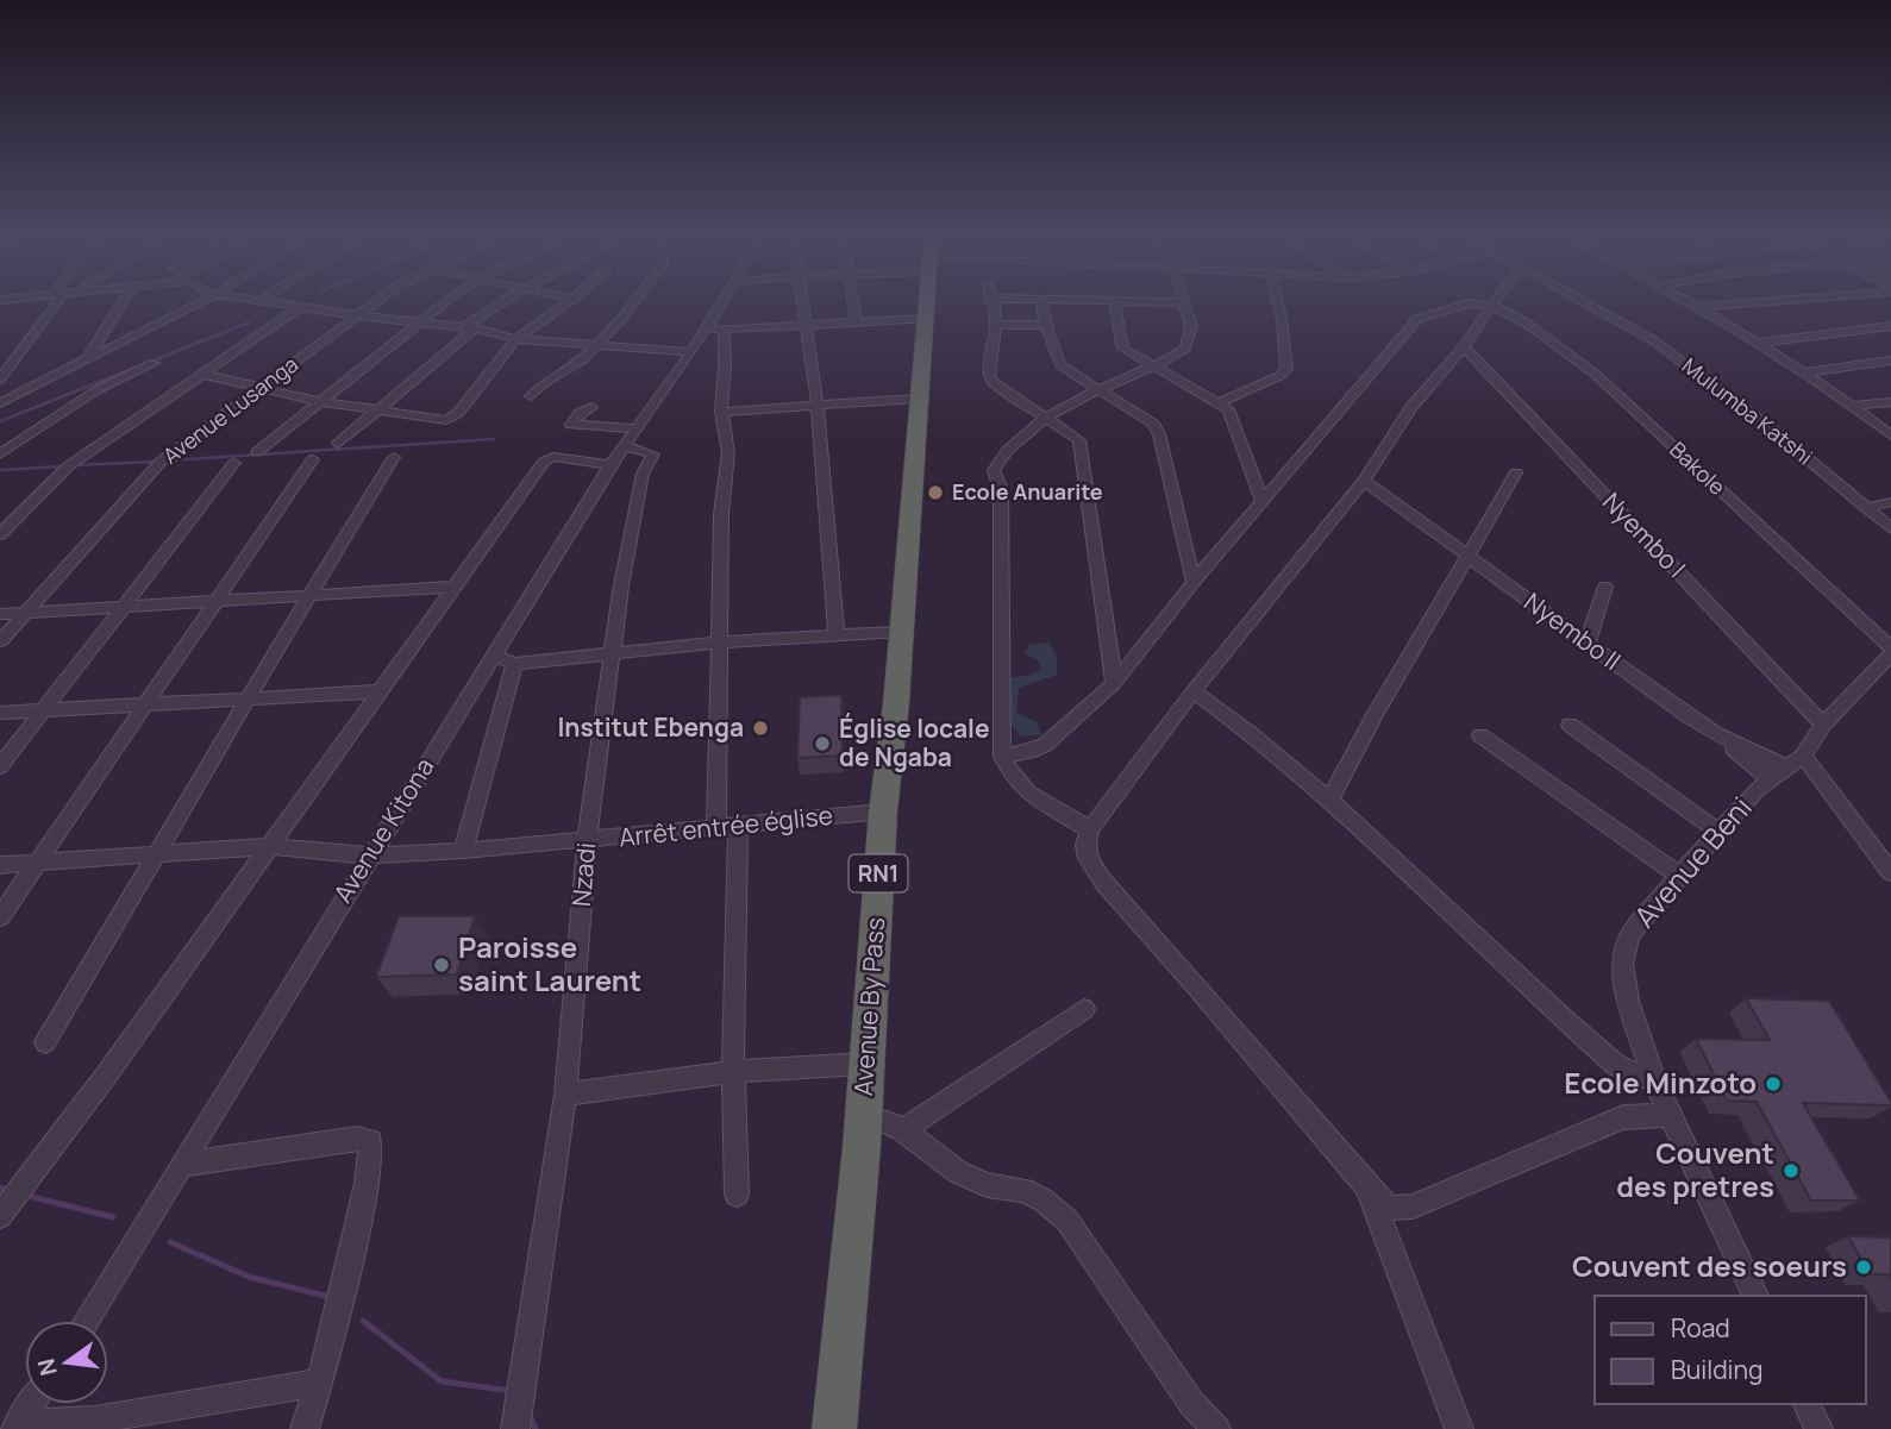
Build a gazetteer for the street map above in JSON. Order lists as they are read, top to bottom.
{
  "streets": {
    "highway": ["RN1", "Avenue By Pass"],
    "street": [
      "Avenue Lusanga",
      "Mulumba Katshi",
      "Bakole",
      "Nyembo I",
      "Nyembo II",
      "Arrêt entrée église",
      "Avenue Kitona",
      "Avenue Beni",
      "Nzadi"
    ]
  },
  "crossings": [
    ["Nyembo I", "Avenue Beni"],
    ["Nyembo II", "Avenue Beni"],
    ["Arrêt entrée église", "Avenue Kitona"],
    ["Arrêt entrée église", "Nzadi"],
    ["Arrêt entrée église", "Avenue By Pass"],
    ["Avenue Kitona", "Nzadi"]
  ],
  "places": [
    "Ecole Anuarite",
    "Institut Ebenga",
    "Église locale de Ngaba",
    "Paroisse saint Laurent",
    "Ecole Minzoto",
    "Couvent des pretres",
    "Couvent des soeurs"
  ],
  "legend": ["Road", "Building"],
  "north": "left"
}
